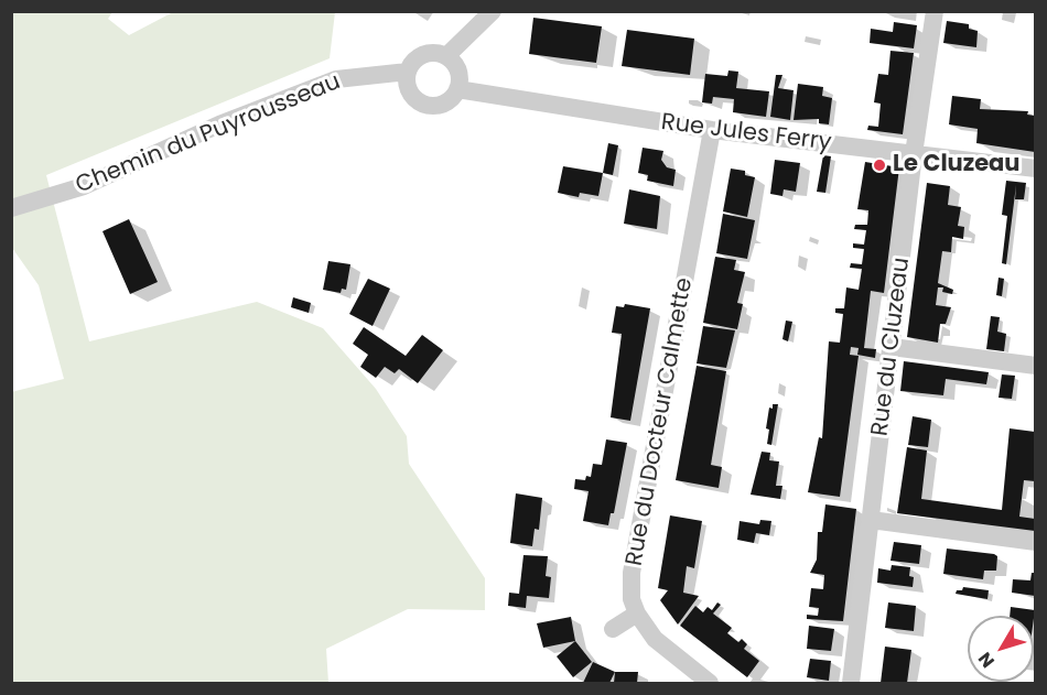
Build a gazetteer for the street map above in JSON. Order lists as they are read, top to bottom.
{
  "streets": {
    "street": [
      "Rue Jules Ferry",
      "Chemin du Puyrousseau",
      "Rue du Cluzeau",
      "Rue du Docteur Calmette"
    ]
  },
  "crossings": [
    ["Rue Jules Ferry", "Chemin du Puyrousseau"],
    ["Rue Jules Ferry", "Rue du Cluzeau"],
    ["Rue Jules Ferry", "Rue du Docteur Calmette"]
  ],
  "places": ["Le Cluzeau"],
  "north": "bottom left"
}
